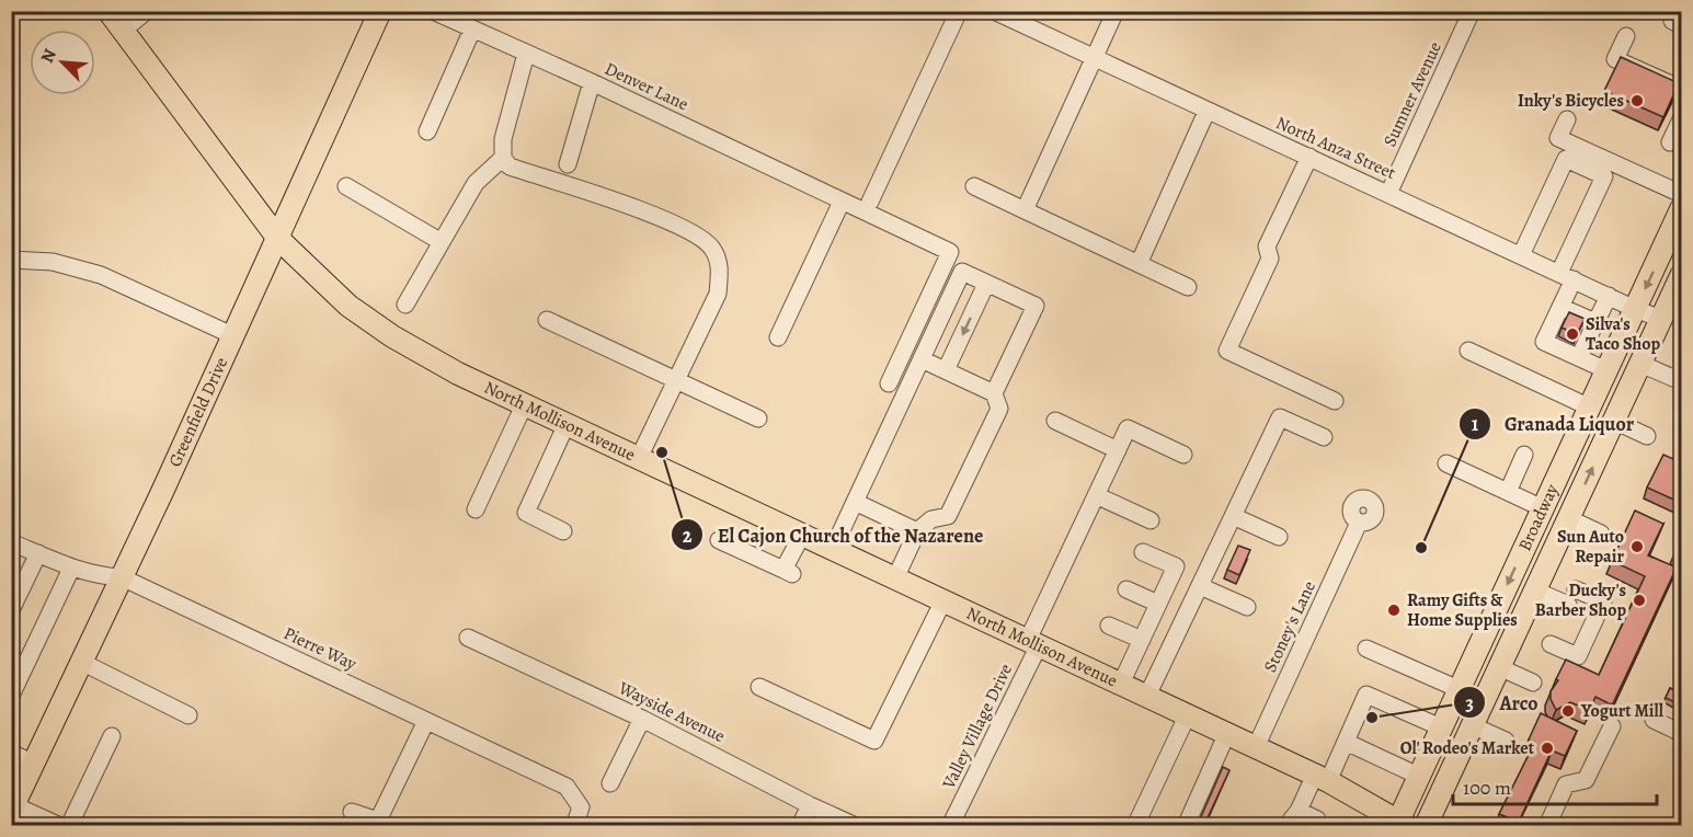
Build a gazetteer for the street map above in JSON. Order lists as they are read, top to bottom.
{
  "streets": {
    "main road": ["Greenfield Drive", "North Mollison Avenue", "Broadway"],
    "street": [
      "Denver Lane",
      "Sumner Avenue",
      "North Anza Street",
      "Stoney's Lane",
      "Pierre Way",
      "Wayside Avenue",
      "Valley Village Drive"
    ]
  },
  "crossings": [
    ["Sumner Avenue", "North Anza Street"],
    ["North Anza Street", "Broadway"],
    ["Greenfield Drive", "North Mollison Avenue"],
    ["Greenfield Drive", "Pierre Way"],
    ["North Mollison Avenue", "Broadway"],
    ["North Mollison Avenue", "Stoney's Lane"],
    ["North Mollison Avenue", "Valley Village Drive"]
  ],
  "places": [
    "Inky's Bicycles",
    "Silva's Taco Shop",
    "El Cajon Church of the Nazarene",
    "Sun Auto Repair",
    "Granada Liquor",
    "Ducky's Barber Shop",
    "Ramy Gifts & Home Supplies",
    "Yogurt Mill",
    "Arco",
    "Ol' Rodeo's Market"
  ],
  "scale_bar": "100 m",
  "north": "top left"
}
